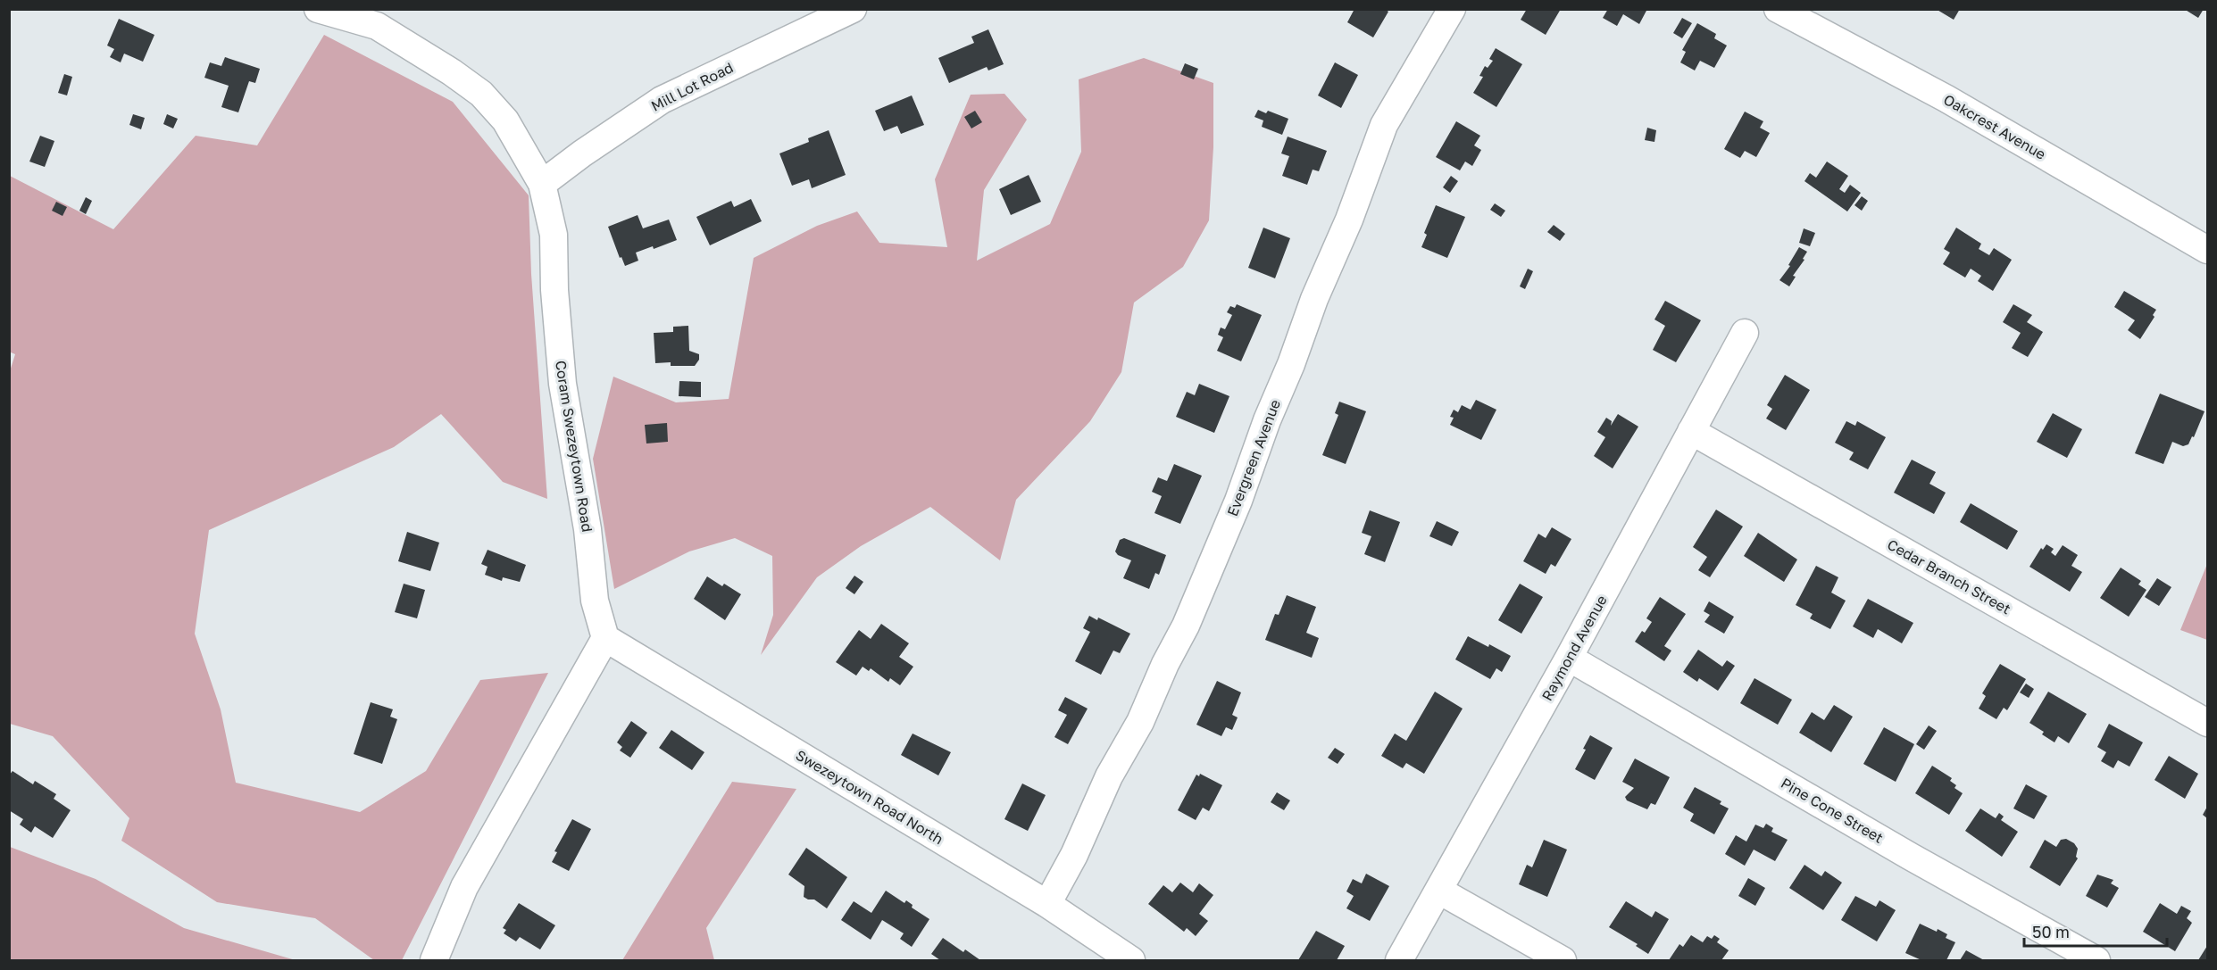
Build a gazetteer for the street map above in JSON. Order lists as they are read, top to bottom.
{
  "streets": {
    "street": [
      "Mill Lot Road",
      "Oakcrest Avenue",
      "Coram Swezeytown Road",
      "Evergreen Avenue",
      "Cedar Branch Street",
      "Raymond Avenue",
      "Swezeytown Road North",
      "Pine Cone Street"
    ]
  },
  "crossings": [
    ["Mill Lot Road", "Coram Swezeytown Road"],
    ["Coram Swezeytown Road", "Swezeytown Road North"],
    ["Evergreen Avenue", "Swezeytown Road North"],
    ["Cedar Branch Street", "Raymond Avenue"],
    ["Raymond Avenue", "Pine Cone Street"]
  ],
  "scale_bar": "50 m"
}
